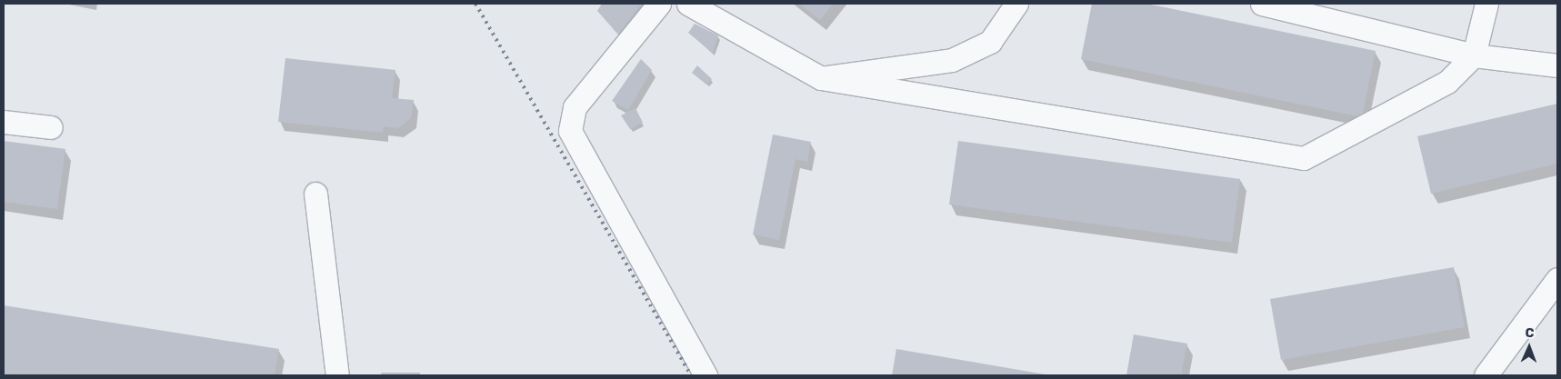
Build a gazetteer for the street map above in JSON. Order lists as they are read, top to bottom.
{
  "north": "top"
}
